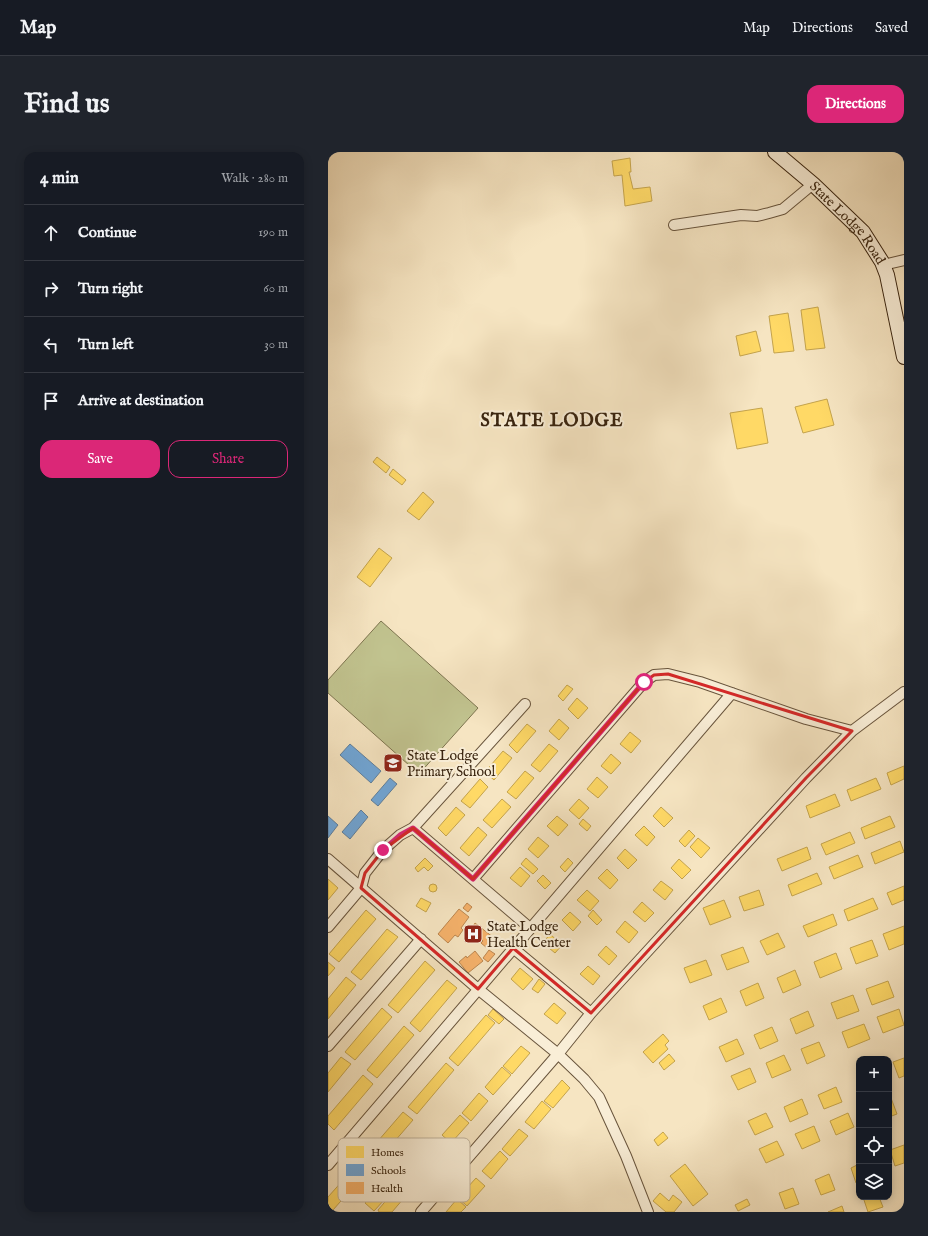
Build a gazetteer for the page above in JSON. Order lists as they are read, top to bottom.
{
  "streets": {
    "street": ["State Lodge Road"]
  },
  "districts": ["STATE LODGE"],
  "places": {
    "school or university": ["State Lodge Primary School"],
    "hospital": ["State Lodge Health Center"]
  },
  "legend": ["Homes", "Schools", "Health"],
  "page": {
    "header": "Map",
    "nav": ["Map", "Directions", "Saved"],
    "buttons": [
      "Directions",
      ["Save", "Share"]
    ],
    "title": "Find us",
    "heading": ["4 min", "Walk · 280 m"],
    "list": [
      ["Continue", "190 m"],
      ["Turn right", "60 m"],
      ["Turn left", "30 m"],
      "Arrive at destination"
    ],
    "map_buttons": ["+", "−"]
  }
}
